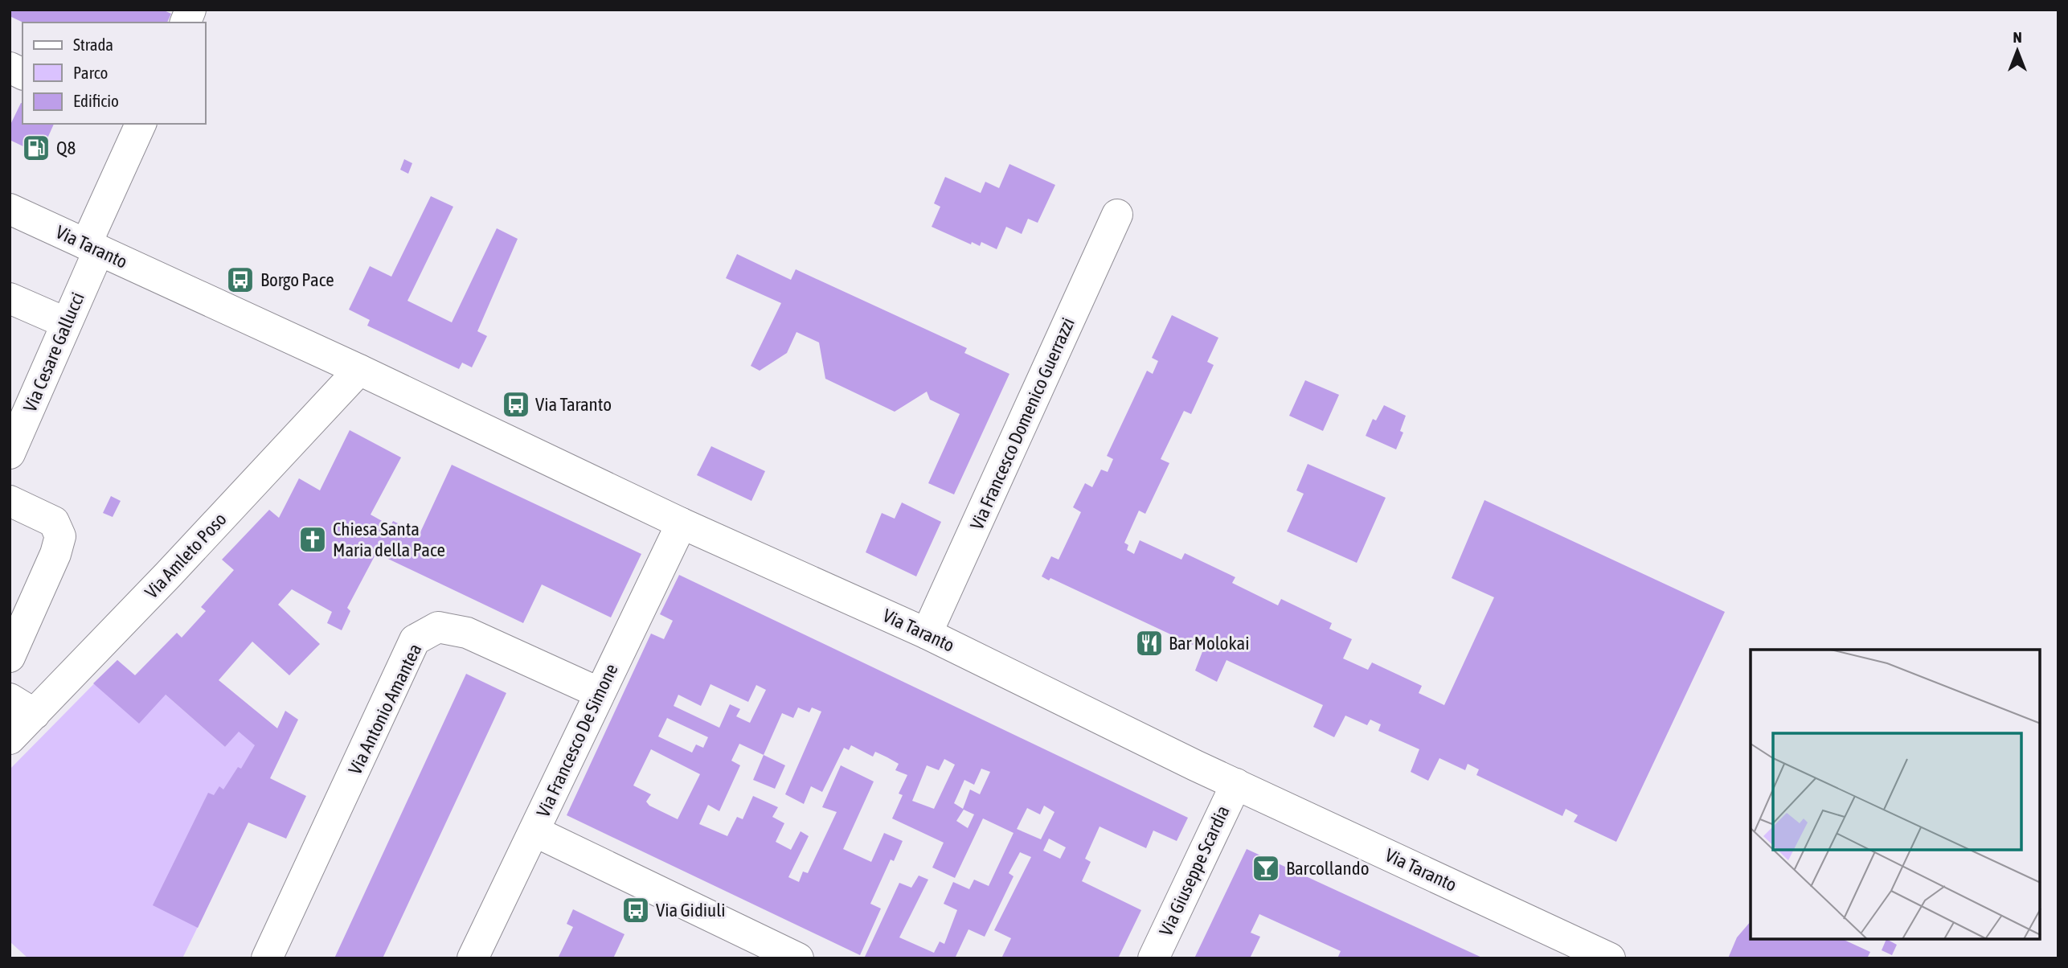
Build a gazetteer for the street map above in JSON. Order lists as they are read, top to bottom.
{
  "streets": {
    "street": [
      "Via Taranto",
      "Via Cesare Gallucci",
      "Via Francesco Domenico Guerrazzi",
      "Via Amleto Poso",
      "Via Antonio Amantea",
      "Via Francesco De Simone",
      "Via Giuseppe Scardia"
    ]
  },
  "crossings": [
    ["Via Taranto", "Via Cesare Gallucci"],
    ["Via Taranto", "Via Francesco Domenico Guerrazzi"],
    ["Via Taranto", "Via Amleto Poso"],
    ["Via Taranto", "Via Francesco De Simone"],
    ["Via Taranto", "Via Giuseppe Scardia"],
    ["Via Antonio Amantea", "Via Francesco De Simone"]
  ],
  "places": {
    "fuel station": ["Q8"],
    "bus stop": ["Borgo Pace", "Via Taranto", "Via Gidiuli"],
    "church": ["Chiesa Santa Maria della Pace"],
    "restaurant": ["Bar Molokai"],
    "bar": ["Barcollando"]
  },
  "legend": ["Strada", "Parco", "Edificio"],
  "north": "top"
}
